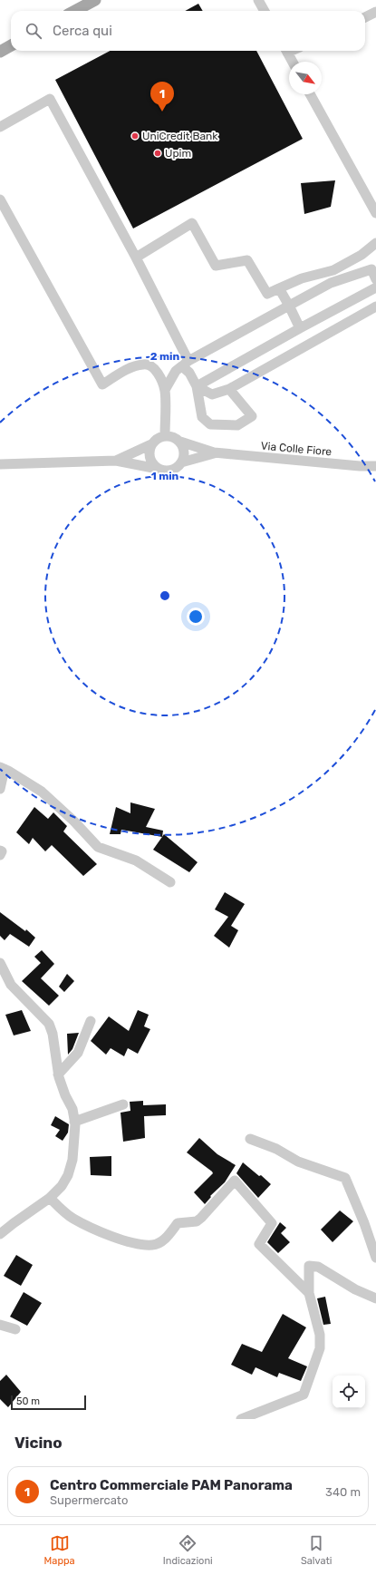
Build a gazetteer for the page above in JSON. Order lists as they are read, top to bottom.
{
  "streets": {
    "street": ["Via Colle Fiore"]
  },
  "places": ["UniCredit Bank", "Upim"],
  "scale_bar": "50 m",
  "north": "bottom right",
  "page": {
    "search": "Cerca qui",
    "pins": "1",
    "scale": "50 m",
    "heading": "Vicino",
    "list": [
      {
        "mark": "1",
        "name": "Centro Commerciale PAM Panorama",
        "note": "Supermercato",
        "value": "340 m"
      }
    ],
    "nav": ["Mappa", "Indicazioni", "Salvati"]
  },
  "rings": ["2 min", "1 min"]
}
